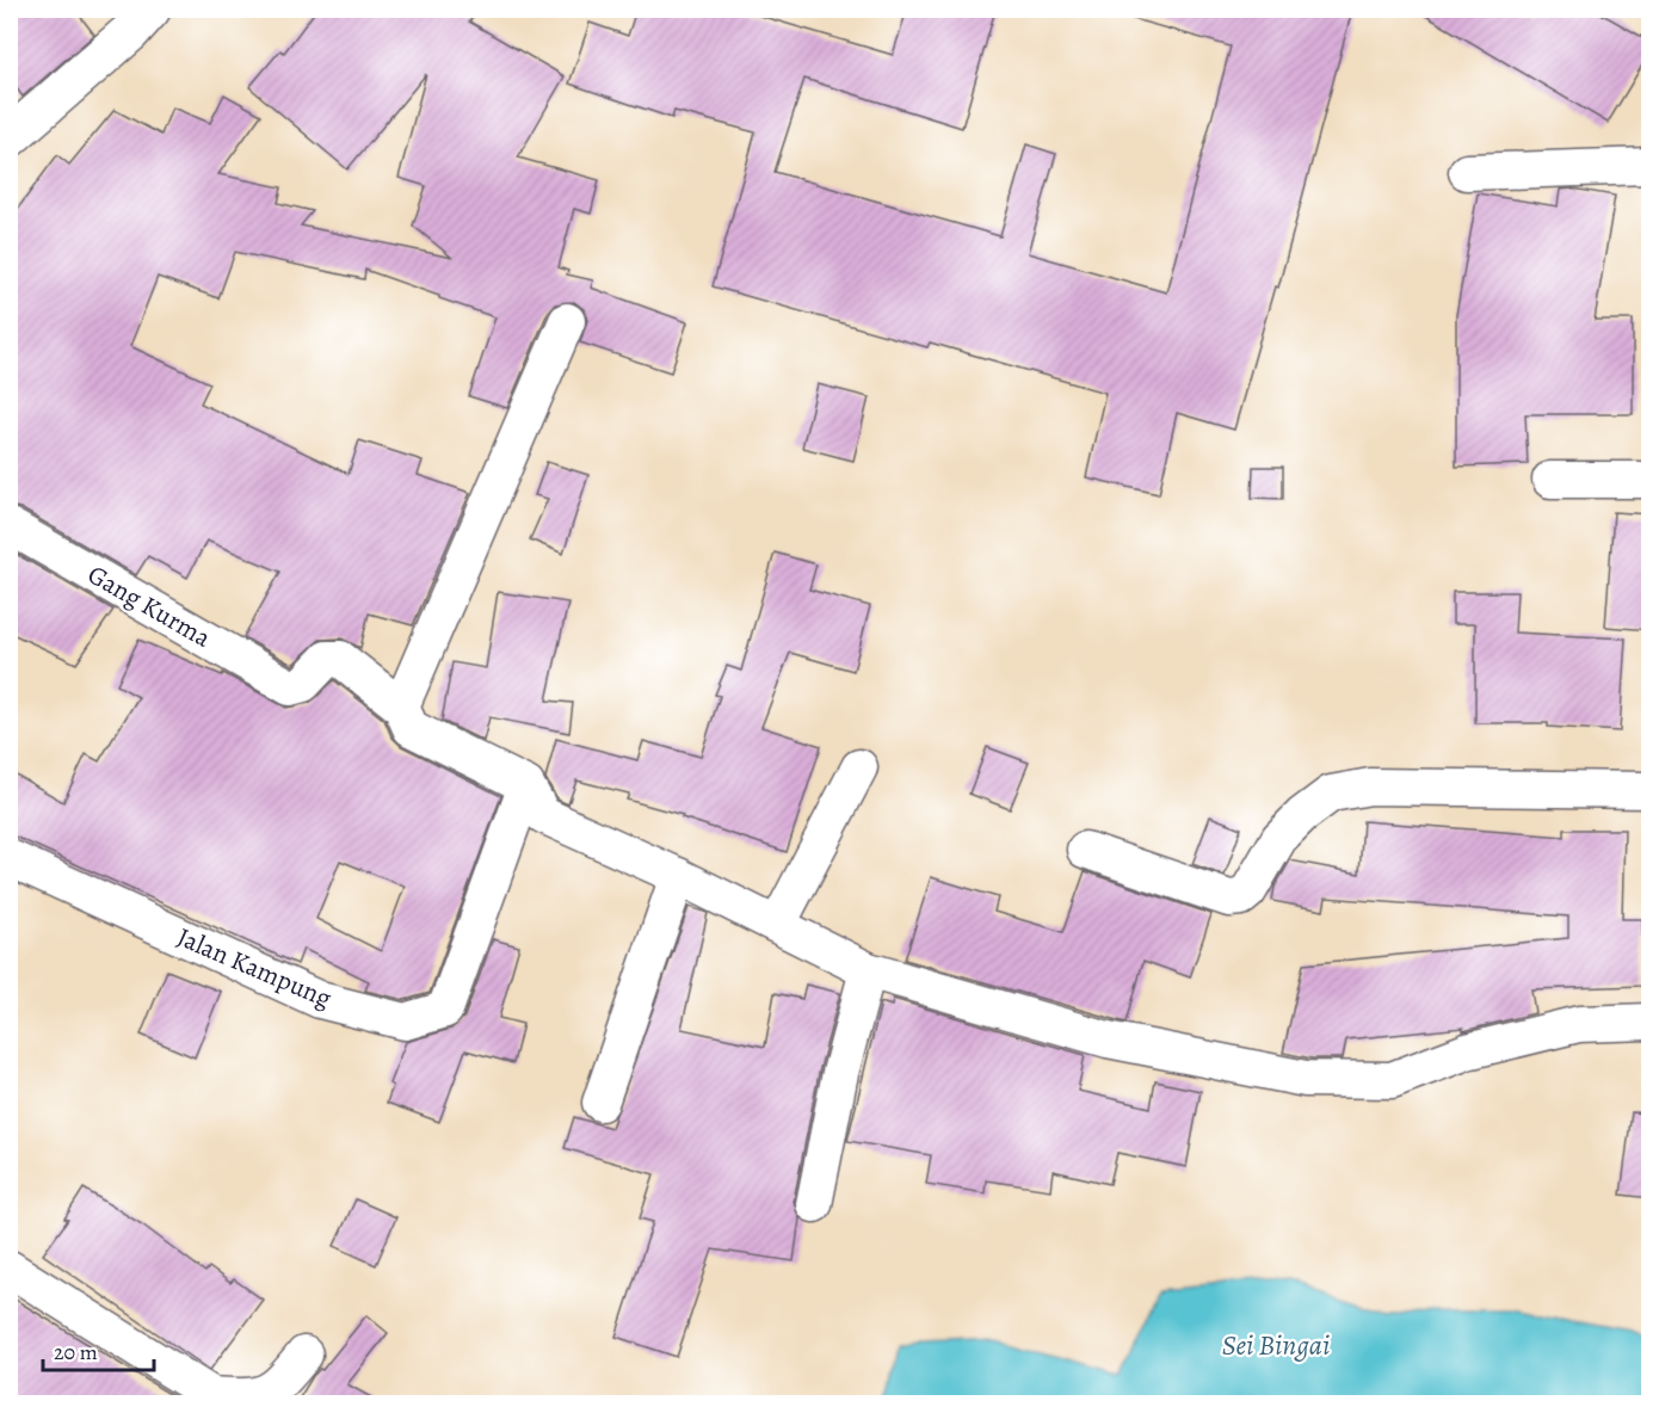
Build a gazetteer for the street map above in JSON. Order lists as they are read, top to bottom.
{
  "streets": {
    "street": ["Gang Kurma", "Jalan Kampung"]
  },
  "water": ["Sei Bingai"],
  "scale_bar": "20 m"
}
